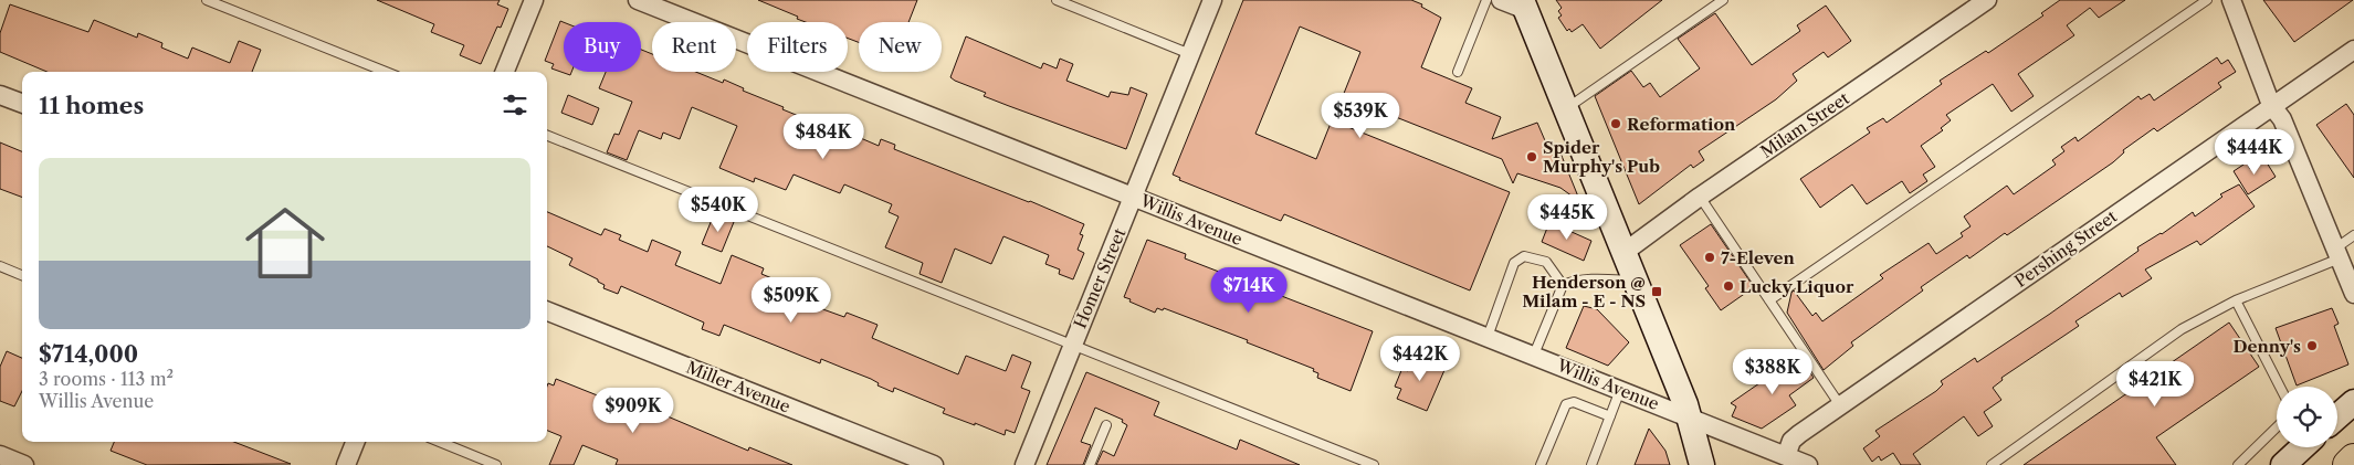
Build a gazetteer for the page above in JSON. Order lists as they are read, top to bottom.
{
  "streets": {
    "street": [
      "Milam Street",
      "Willis Avenue",
      "Pershing Street",
      "Homer Street",
      "Miller Avenue"
    ]
  },
  "crossings": [
    ["Willis Avenue", "Pershing Street"],
    ["Willis Avenue", "Homer Street"]
  ],
  "places": {
    "other": [
      "Reformation",
      "Spider Murphy's Pub",
      "7-Eleven",
      "Lucky Liquor",
      "Denny's"
    ],
    "transit": ["Henderson @ Milam - E - NS"]
  },
  "page": {
    "chip": [
      "Buy",
      "Rent",
      "Filters",
      "New"
    ],
    "heading": "11 homes",
    "price": [
      "$539K",
      "$484K",
      "$444K",
      "$540K",
      "$445K",
      "$714K",
      "$509K",
      "$442K",
      "$388K",
      "$421K",
      "$909K"
    ],
    "list": [
      {
        "name": "$714,000",
        "note": "3 rooms · 113 m² · Willis Avenue"
      }
    ]
  }
}
